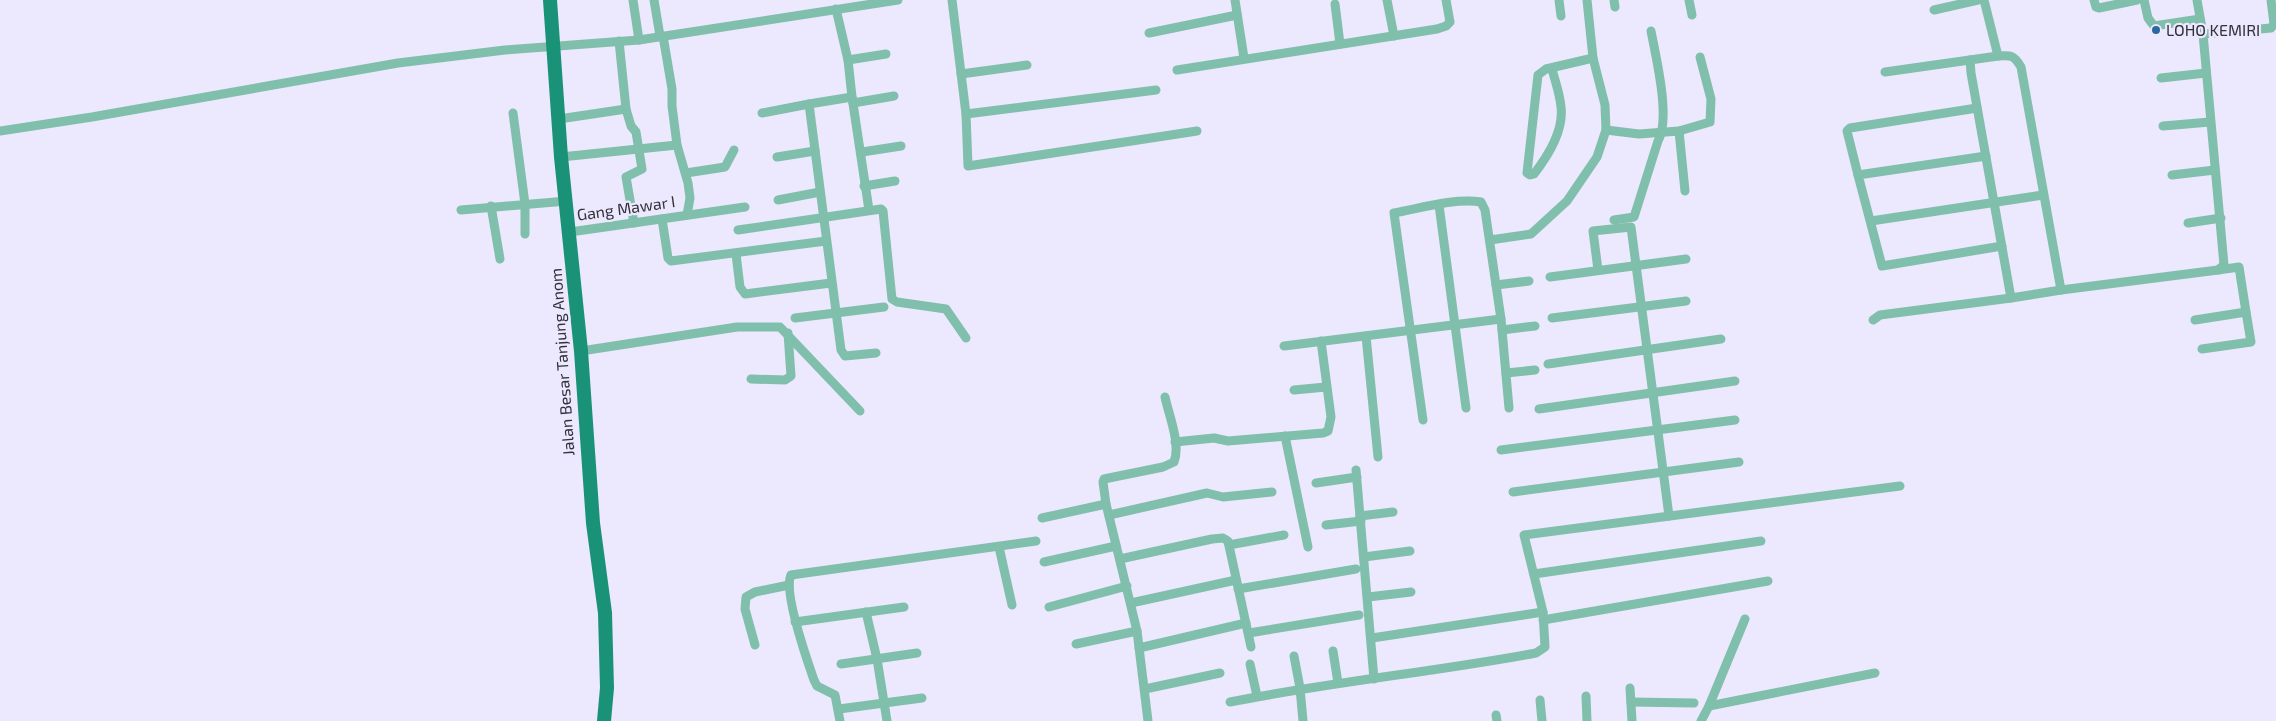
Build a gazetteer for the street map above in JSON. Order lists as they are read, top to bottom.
{
  "streets": {
    "main road": ["Jalan Besar Tanjung Anom"],
    "street": ["Gang Mawar I"]
  },
  "crossings": [
    ["Gang Mawar I", "Jalan Besar Tanjung Anom"]
  ],
  "places": ["LOHO KEMIRI"]
}
